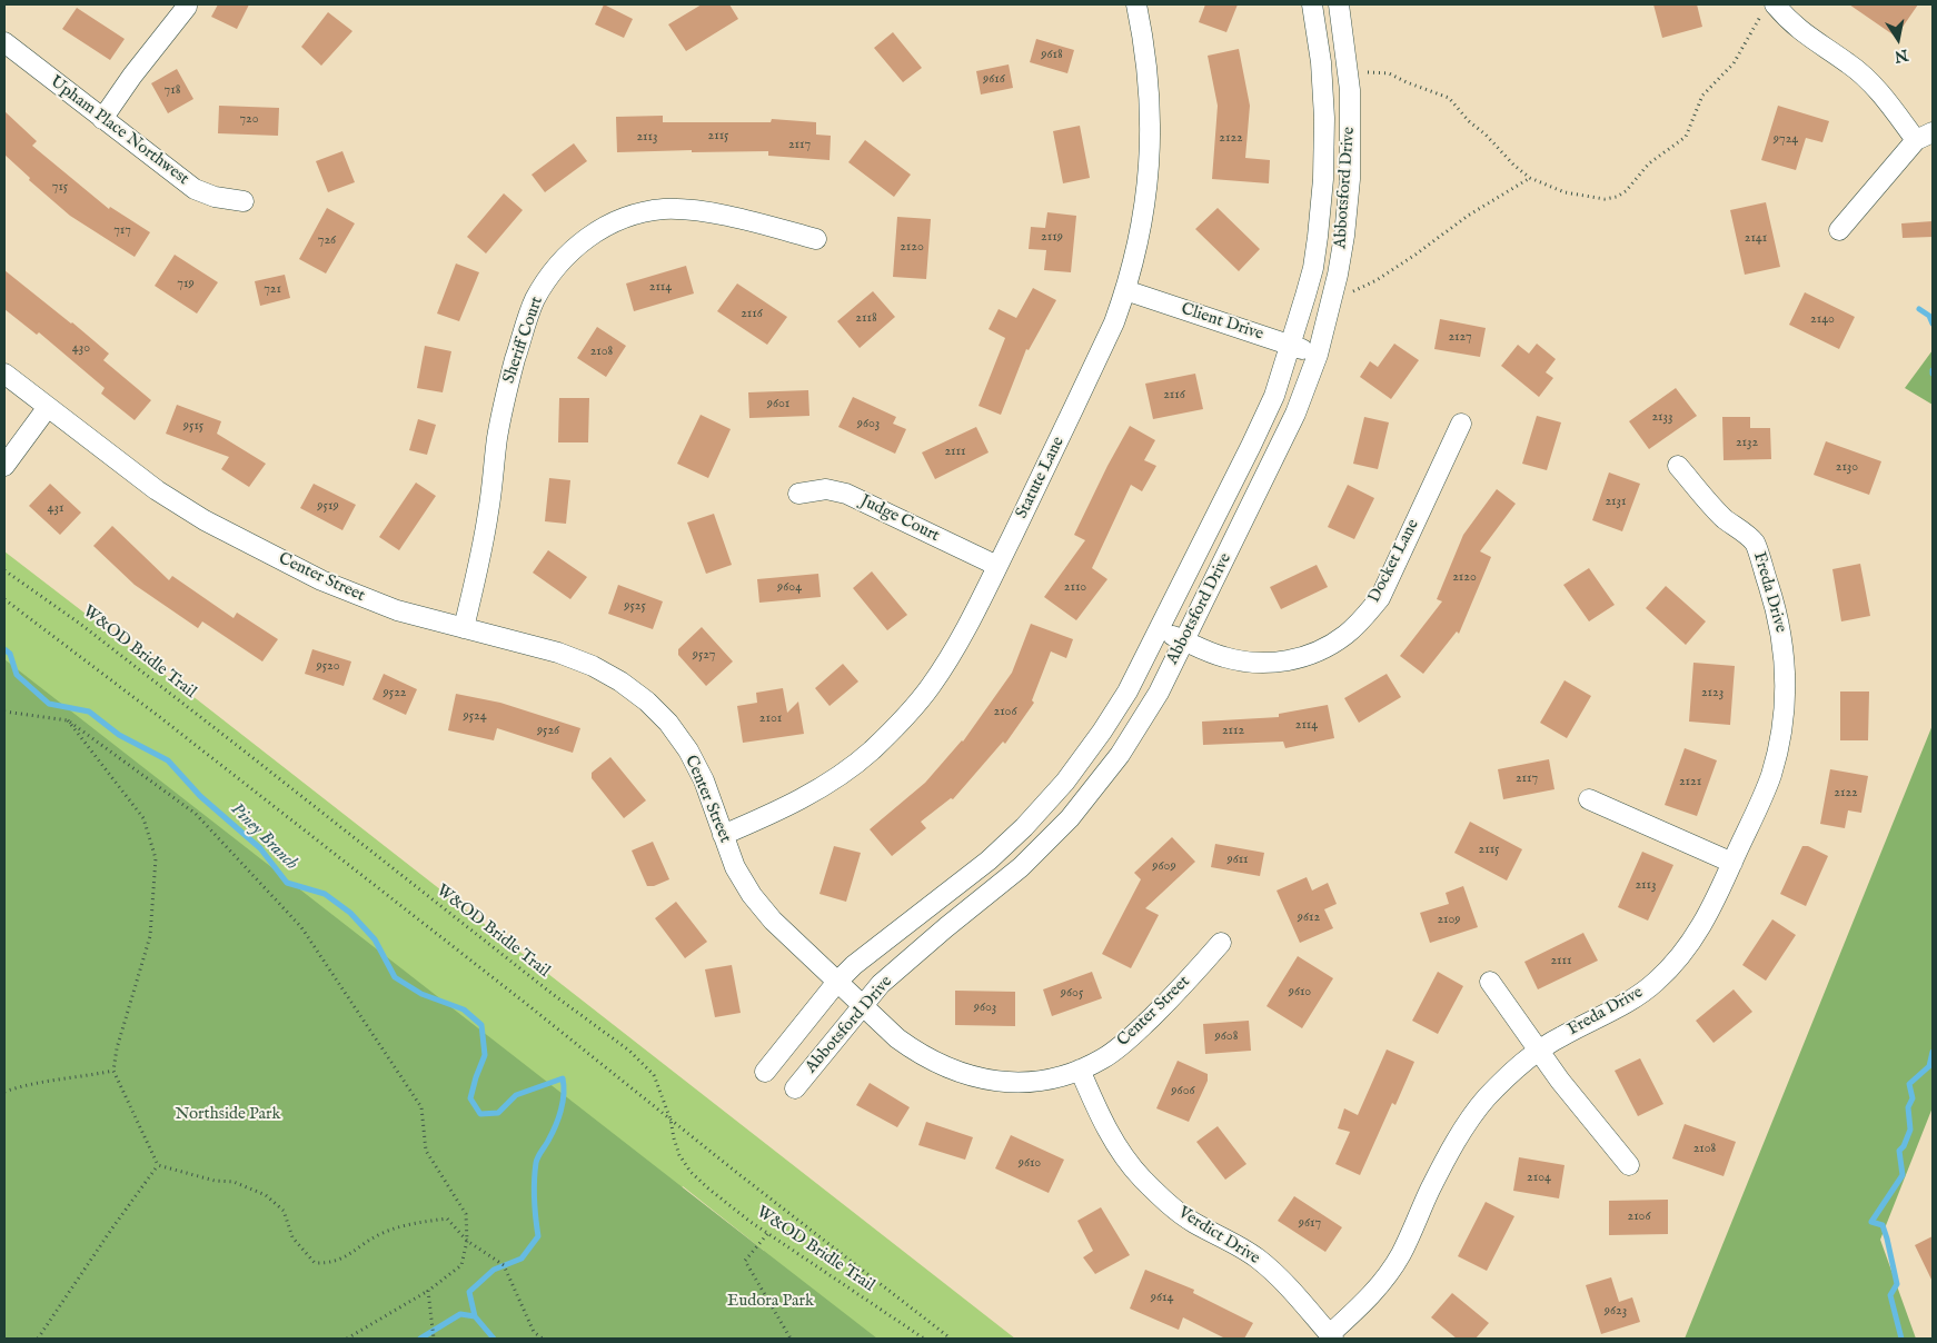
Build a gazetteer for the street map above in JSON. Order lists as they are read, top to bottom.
{
  "streets": {
    "street": [
      "Upham Place Northwest",
      "Abbotsford Drive",
      "Client Drive",
      "Sheriff Court",
      "Statute Lane",
      "Judge Court",
      "Docket Lane",
      "Center Street",
      "Freda Drive",
      "Verdict Drive"
    ],
    "path": ["W&OD Bridle Trail"]
  },
  "crossings": [
    ["Abbotsford Drive", "Client Drive"],
    ["Abbotsford Drive", "Docket Lane"],
    ["Abbotsford Drive", "Center Street"],
    ["Client Drive", "Statute Lane"],
    ["Sheriff Court", "Center Street"],
    ["Statute Lane", "Judge Court"],
    ["Statute Lane", "Center Street"],
    ["Center Street", "Verdict Drive"],
    ["Freda Drive", "Verdict Drive"]
  ],
  "water": ["Piney Branch"],
  "parks": ["Northside Park", "Eudora Park"],
  "house_numbers": [
    "9618",
    "9616",
    "718",
    "720",
    "2115",
    "2113",
    "2122",
    "9724",
    "2117",
    "715",
    "717",
    "2119",
    "2141",
    "726",
    "2120",
    "719",
    "2114",
    "721",
    "2116",
    "2118",
    "2140",
    "2127",
    "430",
    "2108",
    "2116",
    "9601",
    "2133",
    "9603",
    "9515",
    "2132",
    "2111",
    "2130",
    "2131",
    "9519",
    "431",
    "2120",
    "9604",
    "2110",
    "9525",
    "9527",
    "9520",
    "9522",
    "2123",
    "2106",
    "9524",
    "2101",
    "2114",
    "9526",
    "2112",
    "2117",
    "2121",
    "2122",
    "2115",
    "9611",
    "9609",
    "2113",
    "9612",
    "2109",
    "2111",
    "9610",
    "9605",
    "9603",
    "9608",
    "9606",
    "2108",
    "9610",
    "2104",
    "2106",
    "9617",
    "9614",
    "9623"
  ],
  "north": "bottom"
}
